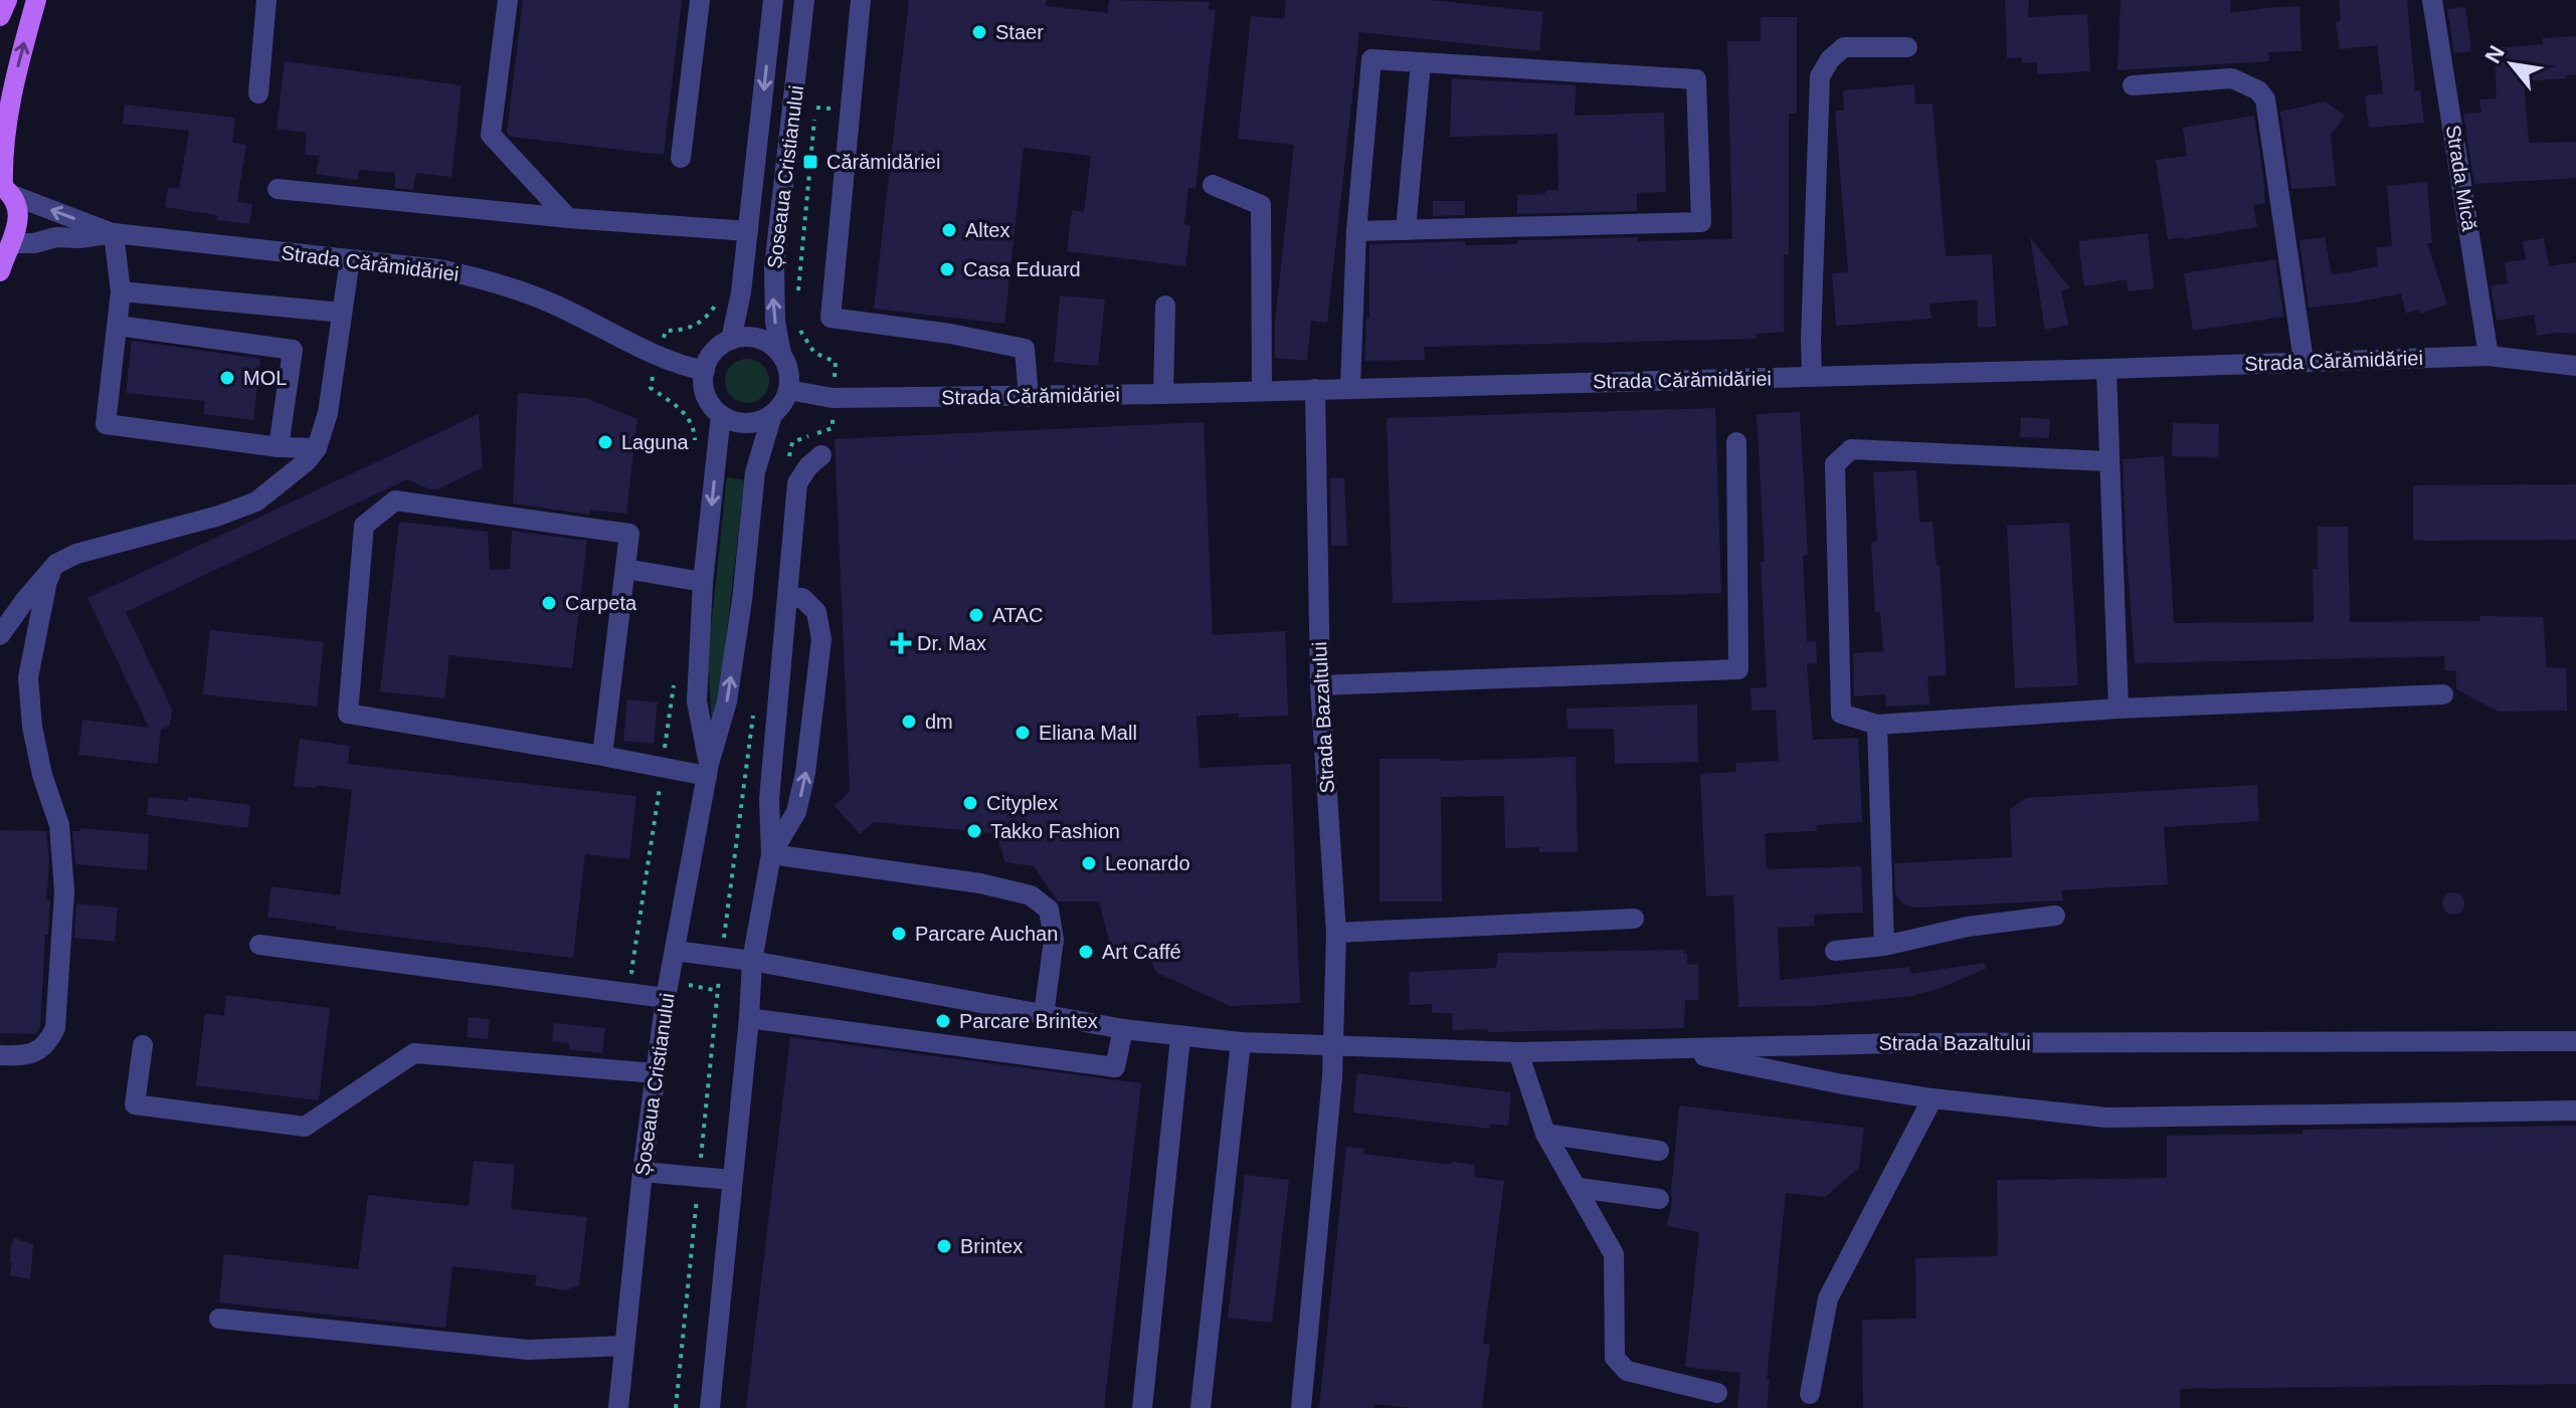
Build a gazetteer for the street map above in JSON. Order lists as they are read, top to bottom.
{
  "streets": {
    "street": [
      "Șoseaua Cristianului",
      "Strada Mică",
      "Strada Cărămidăriei",
      "Strada Bazaltului"
    ]
  },
  "crossings": [
    ["Șoseaua Cristianului", "Strada Cărămidăriei"],
    ["Șoseaua Cristianului", "Strada Bazaltului"],
    ["Strada Mică", "Strada Cărămidăriei"],
    ["Strada Cărămidăriei", "Strada Bazaltului"]
  ],
  "places": {
    "other": [
      "Staer",
      "Altex",
      "Casa Eduard",
      "MOL",
      "Laguna",
      "Carpeta",
      "ATAC",
      "dm",
      "Eliana Mall",
      "Cityplex",
      "Takko Fashion",
      "Leonardo",
      "Parcare Auchan",
      "Art Caffé",
      "Parcare Brintex",
      "Brintex"
    ],
    "transit": ["Cărămidăriei"],
    "health": ["Dr. Max"]
  },
  "north": "top left"
}
